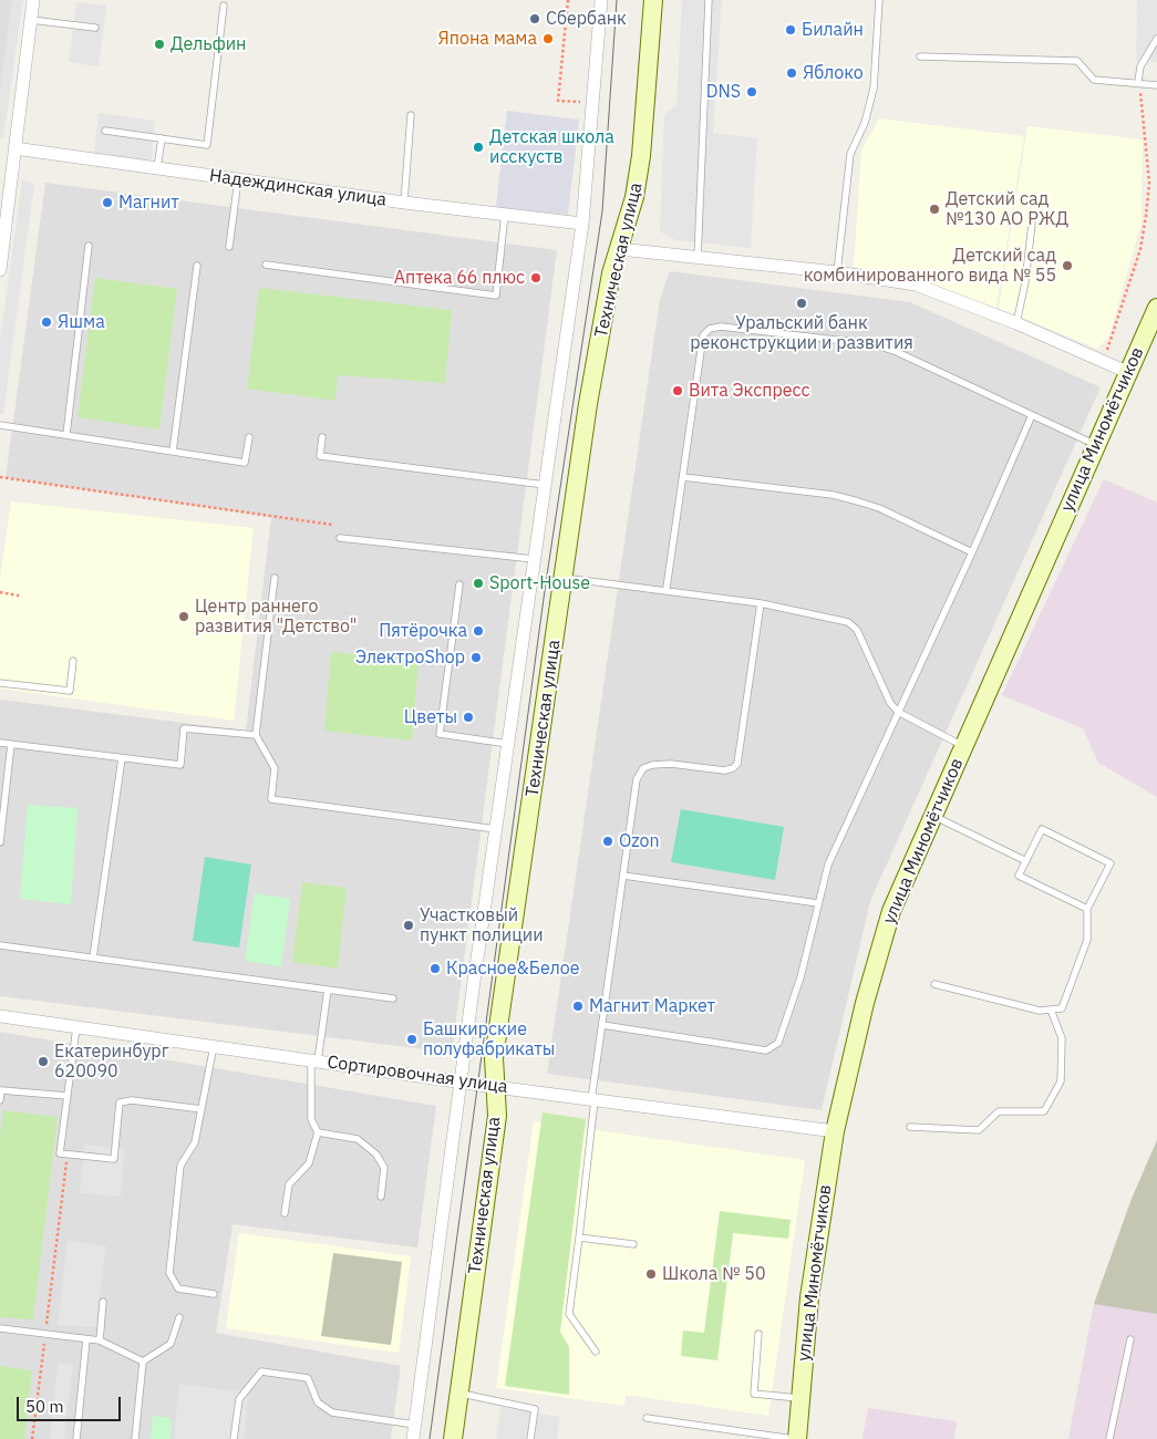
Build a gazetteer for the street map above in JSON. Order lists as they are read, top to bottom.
{
  "streets": {
    "main road": ["Техническая улица", "улица Миномётчиков"],
    "street": ["Надеждинская улица", "Сортировочная улица"]
  },
  "crossings": [
    ["Техническая улица", "Сортировочная улица"],
    ["улица Миномётчиков", "Сортировочная улица"]
  ],
  "places": [
    "Сбербанк",
    "Билайн",
    "Япона мама",
    "Дельфин",
    "Яблоко",
    "DNS",
    "Детская школа исскуств",
    "Магнит",
    "Детский сад №130 АО РЖД",
    "Детский сад комбинированного вида № 55",
    "Аптека 66 плюс",
    "Уральский банк реконструкции и развития",
    "Яшма",
    "Вита Экспресс",
    "Sport-House",
    "Центр раннего развития \"Детство\"",
    "Пятёрочка",
    "ЭлектроShop",
    "Цветы",
    "Ozon",
    "Участковый пункт полиции",
    "Красное&Белое",
    "Магнит Маркет",
    "Башкирские полуфабрикаты",
    "Екатеринбург 620090",
    "Школа № 50"
  ],
  "scale_bar": "50 m"
}
